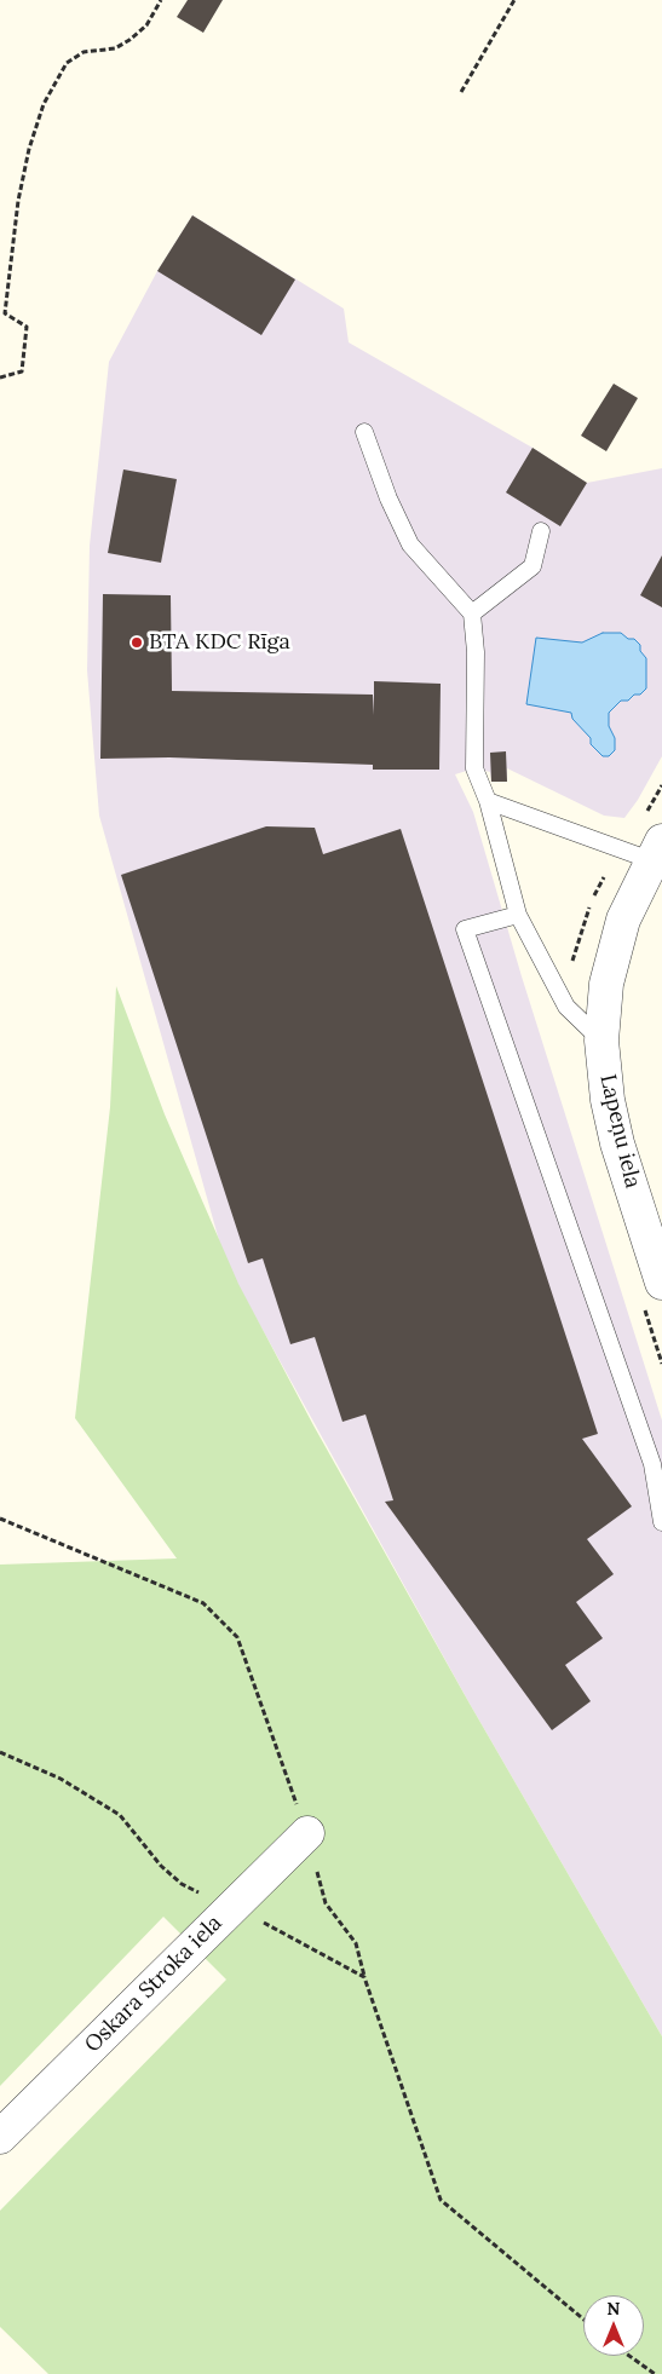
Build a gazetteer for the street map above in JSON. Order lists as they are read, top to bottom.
{
  "streets": {
    "street": ["Lapeņu iela", "Oskara Stroka iela"]
  },
  "places": ["BTA KDC Rīga"],
  "north": "top"
}
